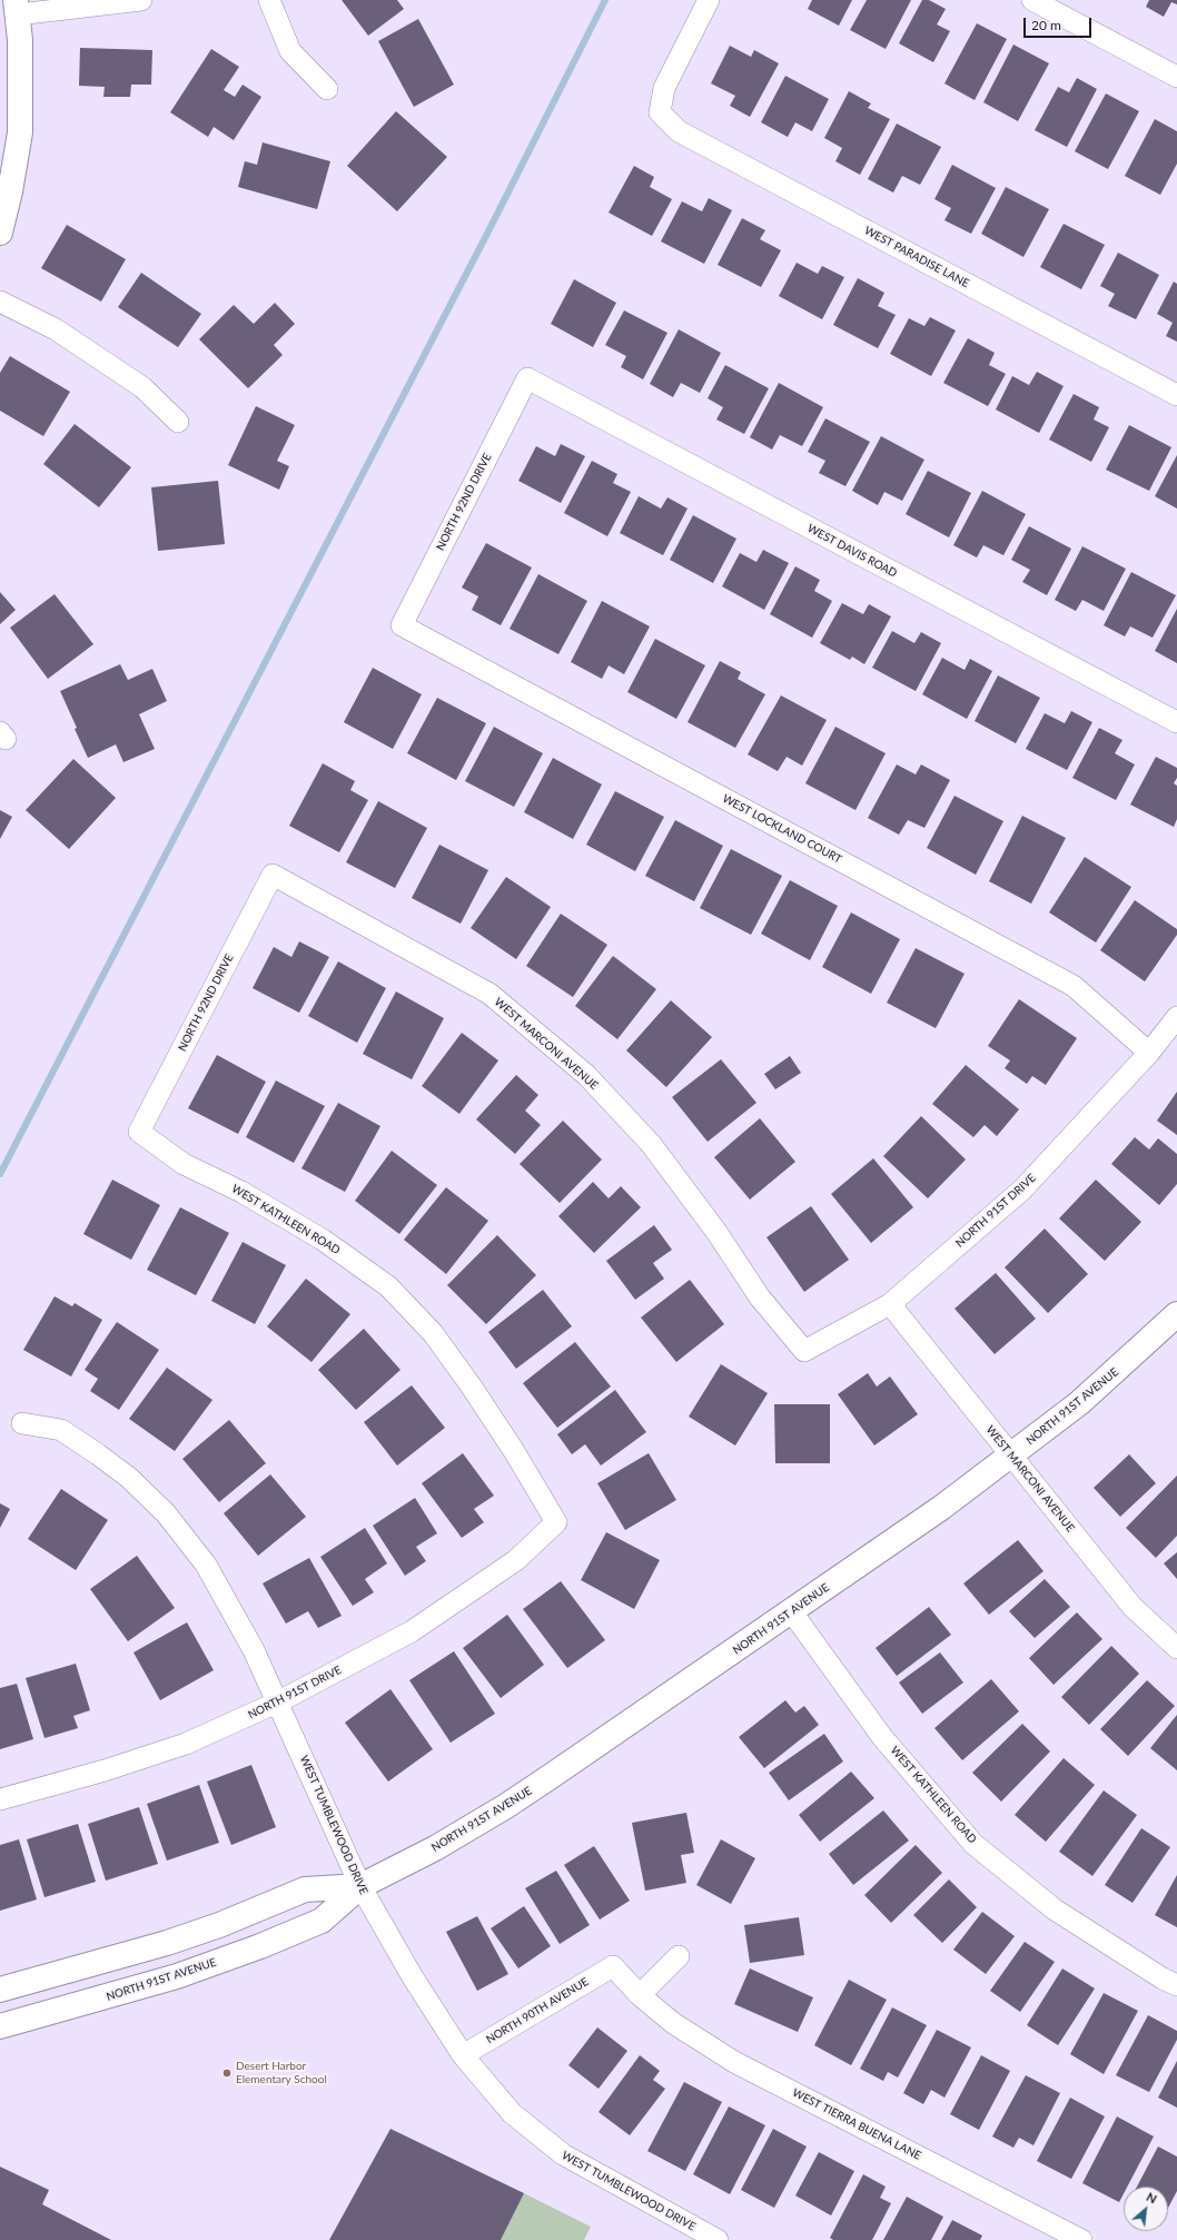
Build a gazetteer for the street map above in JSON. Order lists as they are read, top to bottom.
{
  "streets": {
    "main road": ["NORTH 91ST AVENUE"],
    "street": [
      "WEST PARADISE LANE",
      "NORTH 92ND DRIVE",
      "WEST DAVIS ROAD",
      "WEST LOCKLAND COURT",
      "WEST MARCONI AVENUE",
      "NORTH 91ST DRIVE",
      "WEST KATHLEEN ROAD",
      "WEST TUMBLEWOOD DRIVE",
      "NORTH 90TH AVENUE",
      "WEST TIERRA BUENA LANE"
    ]
  },
  "crossings": [
    ["NORTH 92ND DRIVE", "WEST DAVIS ROAD"],
    ["NORTH 92ND DRIVE", "WEST LOCKLAND COURT"],
    ["NORTH 92ND DRIVE", "WEST MARCONI AVENUE"],
    ["NORTH 92ND DRIVE", "WEST KATHLEEN ROAD"],
    ["WEST LOCKLAND COURT", "NORTH 91ST DRIVE"],
    ["WEST MARCONI AVENUE", "NORTH 91ST DRIVE"],
    ["WEST MARCONI AVENUE", "NORTH 91ST AVENUE"],
    ["NORTH 91ST DRIVE", "WEST KATHLEEN ROAD"],
    ["NORTH 91ST DRIVE", "WEST TUMBLEWOOD DRIVE"],
    ["WEST KATHLEEN ROAD", "NORTH 91ST AVENUE"],
    ["NORTH 91ST AVENUE", "WEST TUMBLEWOOD DRIVE"],
    ["WEST TUMBLEWOOD DRIVE", "NORTH 90TH AVENUE"],
    ["NORTH 90TH AVENUE", "WEST TIERRA BUENA LANE"]
  ],
  "places": ["Desert Harbor Elementary School"],
  "scale_bar": "20 m",
  "north": "top right"
}
